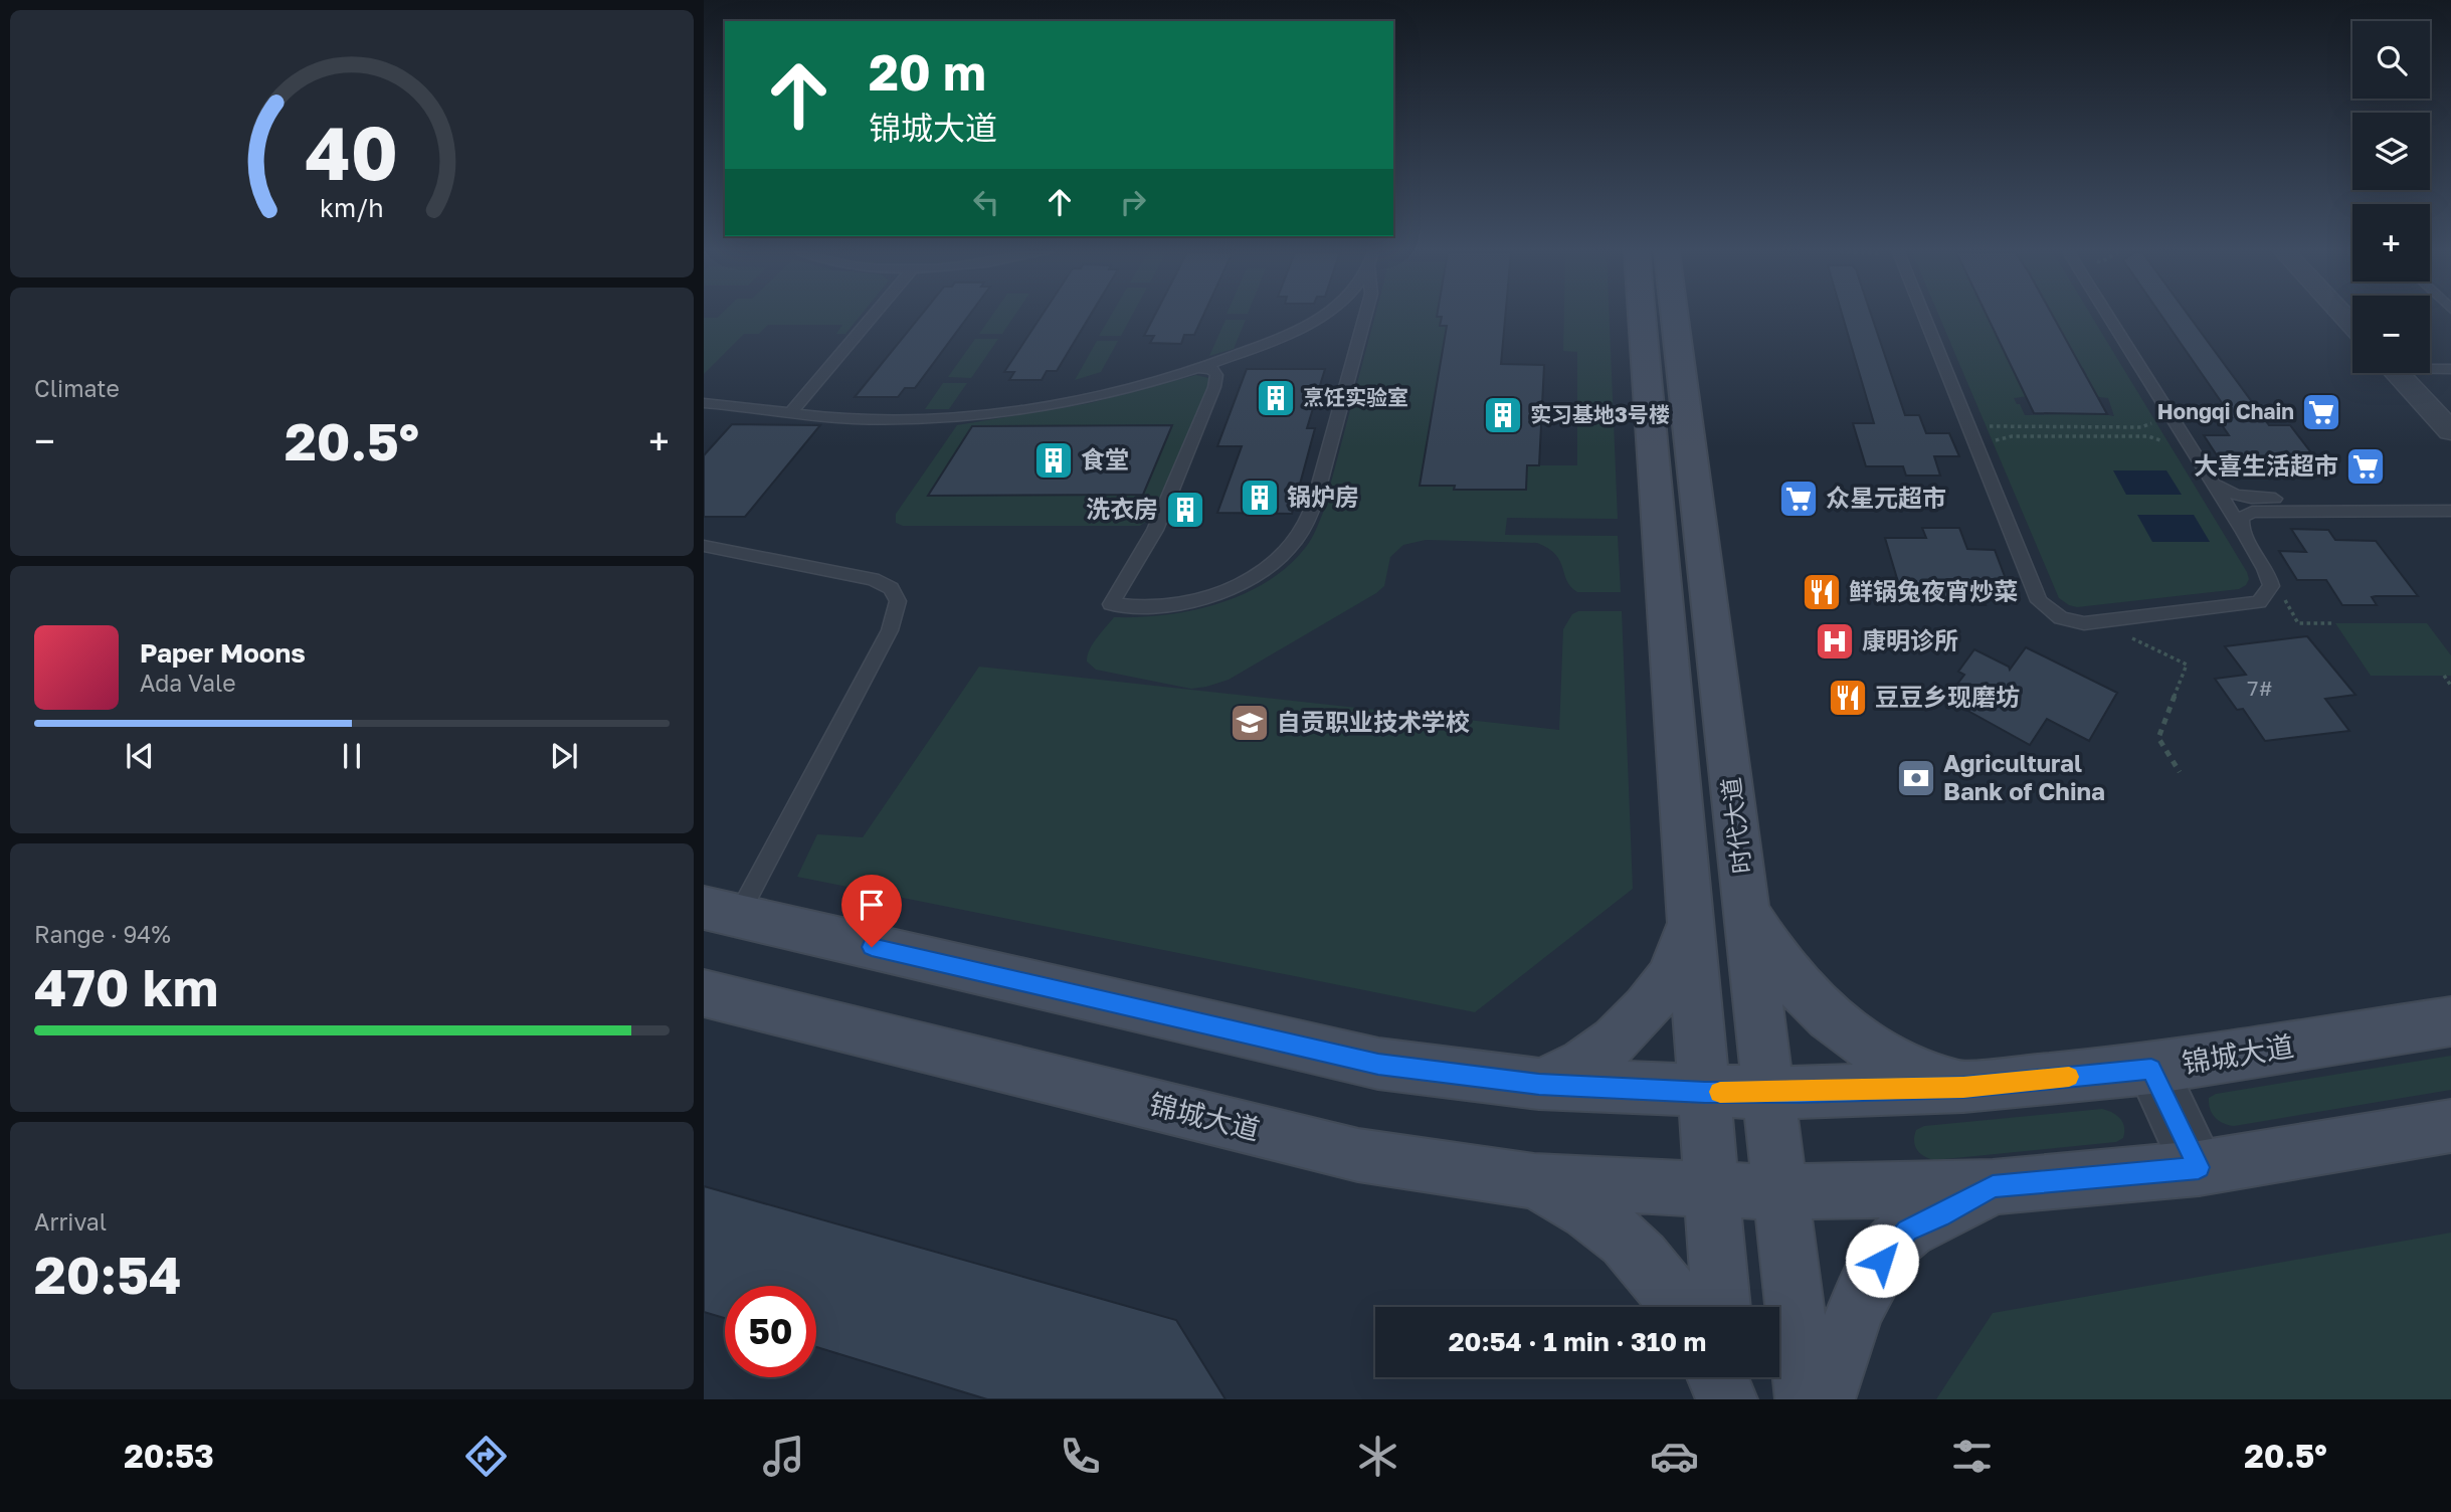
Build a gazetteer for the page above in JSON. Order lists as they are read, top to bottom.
{
  "streets": {
    "main road": ["时代大道", "锦城大道"]
  },
  "crossings": [
    ["时代大道", "锦城大道"]
  ],
  "places": {
    "building": [
      "烹饪实验室",
      "实习基地3号楼",
      "食堂",
      "锅炉房",
      "洗衣房"
    ],
    "supermarket": ["Hongqi Chain", "大喜生活超市", "众星元超市"],
    "restaurant": ["鲜锅兔夜宵炒菜", "豆豆乡现磨坊"],
    "hospital": ["康明诊所"],
    "school or university": ["自贡职业技术学校"],
    "bank": ["Agricultural Bank of China"]
  },
  "house_numbers": ["7#"],
  "page": {
    "map_buttons": ["+", "−"],
    "turn": ["20 m", "锦城大道"],
    "tile": [
      "Climate",
      ["Range · 94%", "470 km"],
      ["Arrival", "20:54"]
    ],
    "heat": ["−", "20.5°", "+"],
    "song": ["Paper Moons", "Ada Vale"],
    "limit": "50",
    "trip": "20:54 · 1 min · 310 m",
    "tabs": ["20:53", "20.5°"],
    "gauge": ["40", "km/h"]
  }
}
